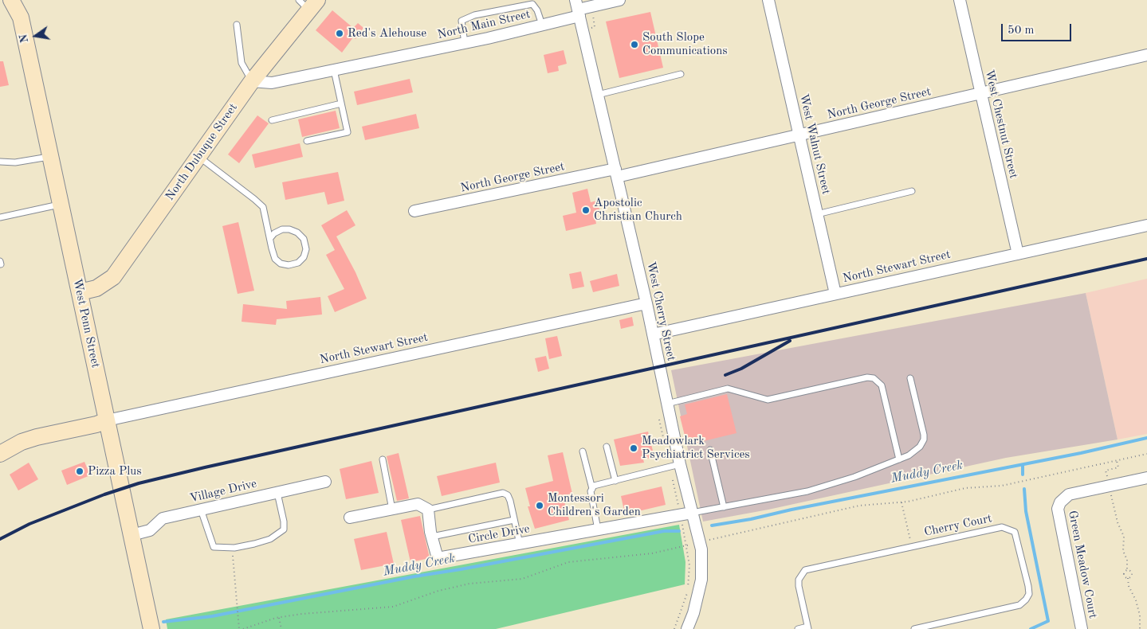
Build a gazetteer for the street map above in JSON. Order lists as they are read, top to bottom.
{
  "streets": {
    "main road": ["North Dubuque Street", "West Penn Street"],
    "street": [
      "North Main Street",
      "North George Street",
      "West Chestnut Street",
      "West Walnut Street",
      "North Stewart Street",
      "West Cherry Street",
      "Village Drive",
      "Circle Drive",
      "Green Meadow Court"
    ],
    "lane": ["Cherry Court"]
  },
  "crossings": [
    ["North Main Street", "North Dubuque Street"],
    ["North Main Street", "West Cherry Street"],
    ["North George Street", "West Chestnut Street"],
    ["North George Street", "West Walnut Street"],
    ["North George Street", "West Cherry Street"],
    ["West Chestnut Street", "North Stewart Street"],
    ["West Walnut Street", "North Stewart Street"],
    ["North Dubuque Street", "West Penn Street"],
    ["North Stewart Street", "West Cherry Street"],
    ["North Stewart Street", "West Penn Street"],
    ["West Cherry Street", "Circle Drive"],
    ["West Penn Street", "Village Drive"]
  ],
  "water": ["Muddy Creek"],
  "places": [
    "Red's Alehouse",
    "South Slope Communications",
    "Apostolic Christian Church",
    "Meadowlark Psychiatrict Services",
    "Pizza Plus",
    "Montessori Children's Garden"
  ],
  "scale_bar": "50 m",
  "north": "left"
}
